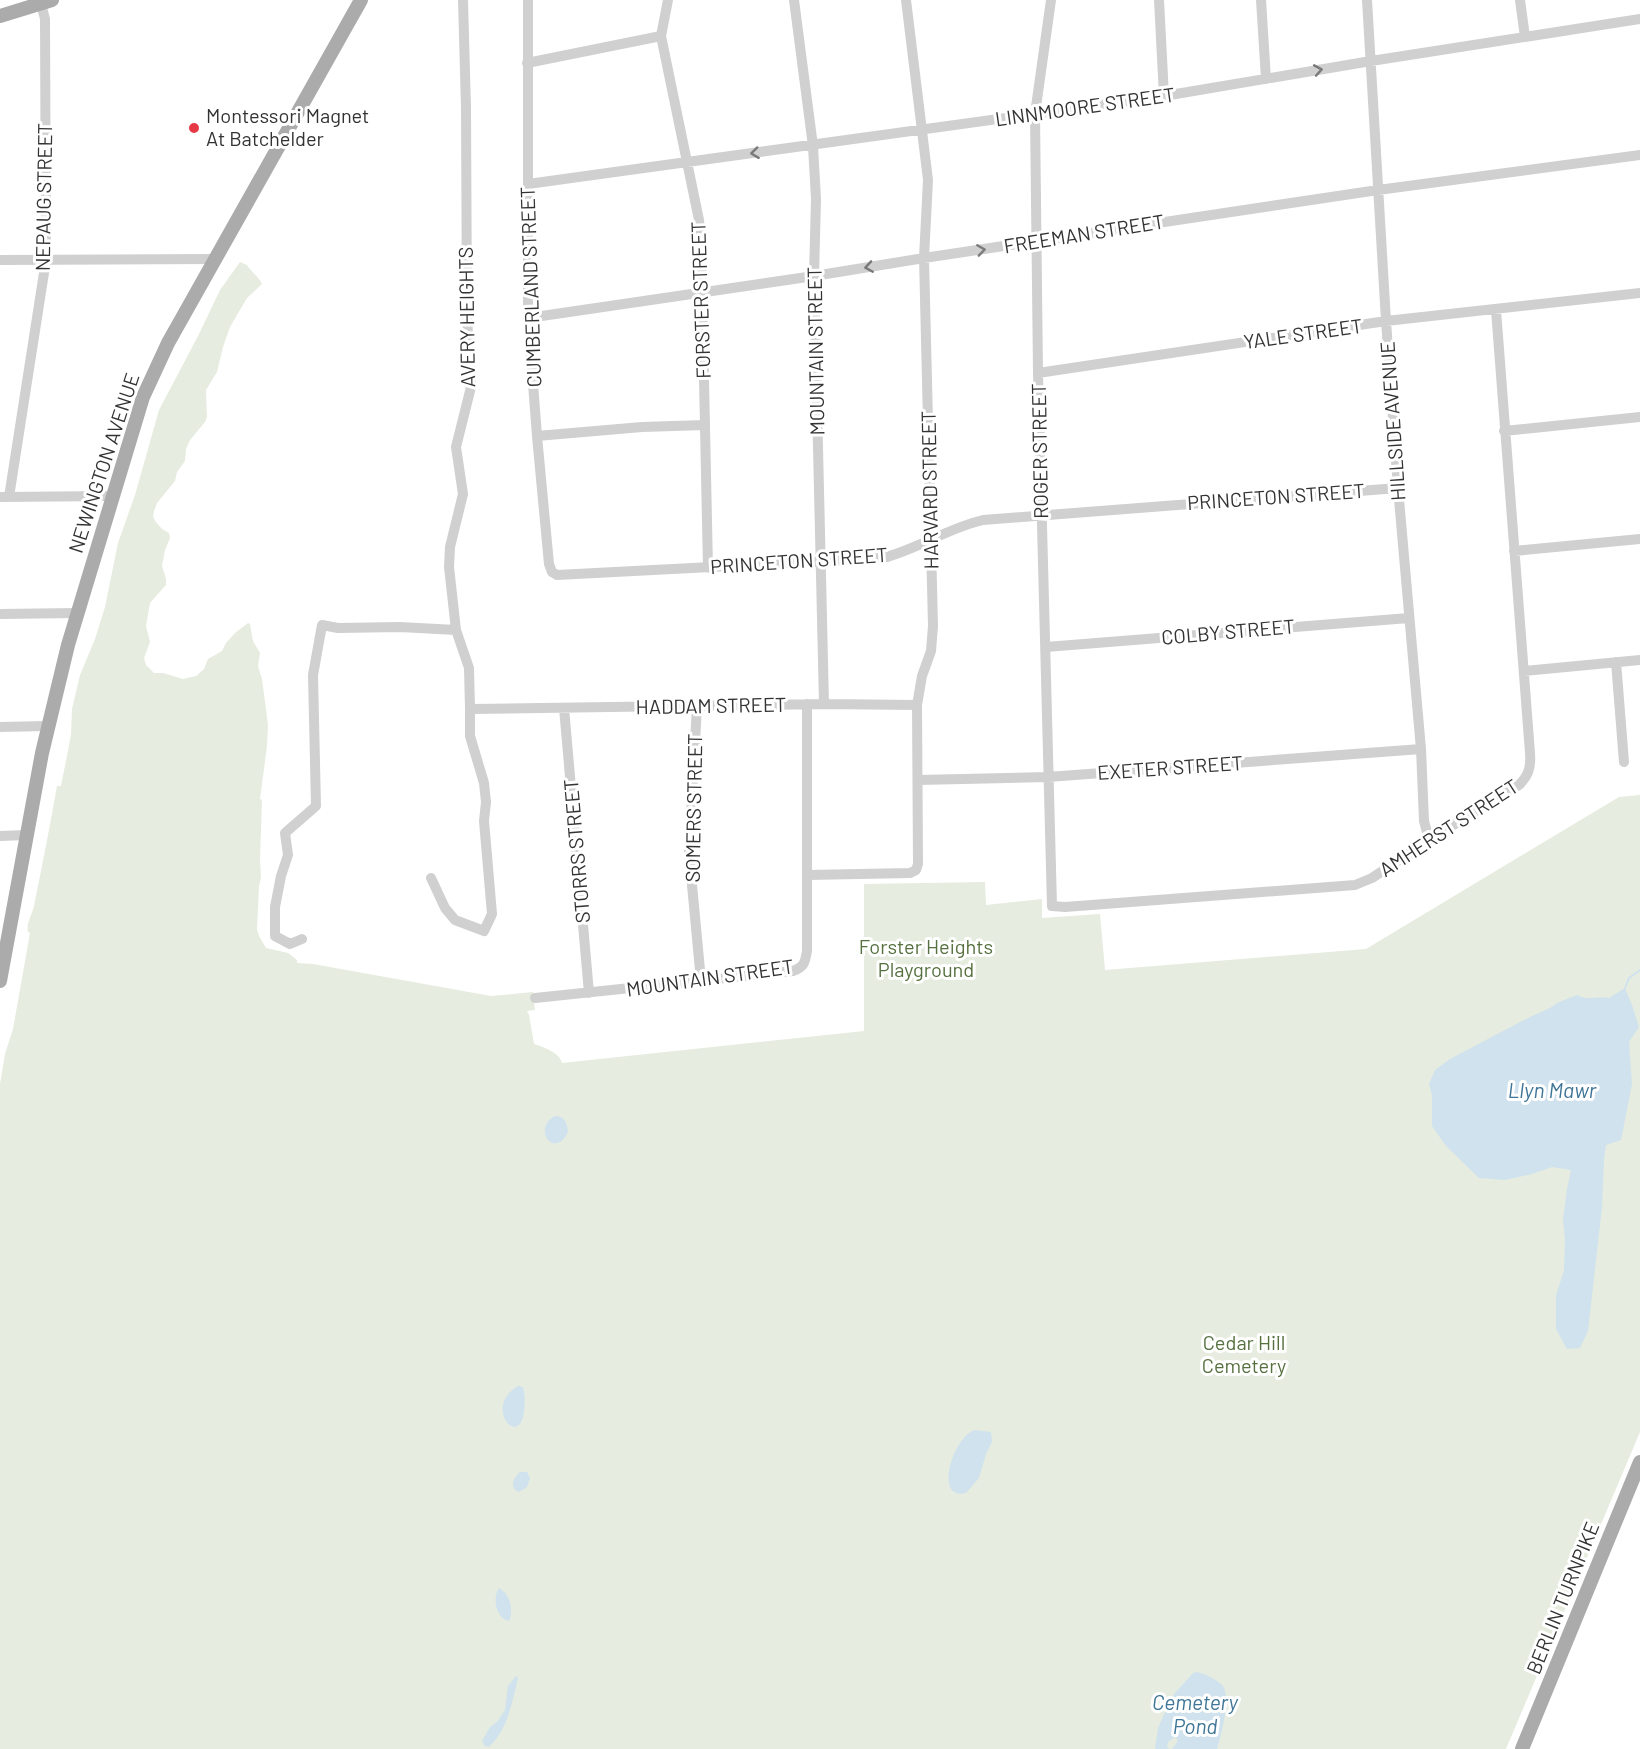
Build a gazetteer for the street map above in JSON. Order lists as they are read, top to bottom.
{
  "streets": {
    "main road": ["NEWINGTON AVENUE", "BERLIN TURNPIKE"],
    "street": [
      "LINNMOORE STREET",
      "NEPAUG STREET",
      "FREEMAN STREET",
      "CUMBERLAND STREET",
      "FORSTER STREET",
      "AVERY HEIGHTS",
      "YALE STREET",
      "MOUNTAIN STREET",
      "HILLSIDE AVENUE",
      "ROGER STREET",
      "HARVARD STREET",
      "PRINCETON STREET",
      "COLBY STREET",
      "HADDAM STREET",
      "EXETER STREET",
      "SOMERS STREET",
      "AMHERST STREET",
      "STORRS STREET"
    ]
  },
  "crossings": [
    ["LINNMOORE STREET", "CUMBERLAND STREET"],
    ["LINNMOORE STREET", "FORSTER STREET"],
    ["LINNMOORE STREET", "MOUNTAIN STREET"],
    ["LINNMOORE STREET", "HILLSIDE AVENUE"],
    ["LINNMOORE STREET", "ROGER STREET"],
    ["LINNMOORE STREET", "HARVARD STREET"],
    ["FREEMAN STREET", "CUMBERLAND STREET"],
    ["FREEMAN STREET", "FORSTER STREET"],
    ["FREEMAN STREET", "MOUNTAIN STREET"],
    ["FREEMAN STREET", "HILLSIDE AVENUE"],
    ["FREEMAN STREET", "ROGER STREET"],
    ["FREEMAN STREET", "HARVARD STREET"],
    ["CUMBERLAND STREET", "PRINCETON STREET"],
    ["FORSTER STREET", "PRINCETON STREET"],
    ["AVERY HEIGHTS", "HADDAM STREET"],
    ["YALE STREET", "HILLSIDE AVENUE"],
    ["YALE STREET", "ROGER STREET"],
    ["YALE STREET", "AMHERST STREET"],
    ["MOUNTAIN STREET", "HARVARD STREET"],
    ["MOUNTAIN STREET", "PRINCETON STREET"],
    ["MOUNTAIN STREET", "HADDAM STREET"],
    ["MOUNTAIN STREET", "SOMERS STREET"],
    ["MOUNTAIN STREET", "STORRS STREET"],
    ["HILLSIDE AVENUE", "PRINCETON STREET"],
    ["HILLSIDE AVENUE", "COLBY STREET"],
    ["HILLSIDE AVENUE", "EXETER STREET"],
    ["HILLSIDE AVENUE", "AMHERST STREET"],
    ["ROGER STREET", "PRINCETON STREET"],
    ["ROGER STREET", "COLBY STREET"],
    ["ROGER STREET", "EXETER STREET"],
    ["ROGER STREET", "AMHERST STREET"],
    ["HARVARD STREET", "PRINCETON STREET"],
    ["HARVARD STREET", "HADDAM STREET"],
    ["HARVARD STREET", "EXETER STREET"],
    ["HADDAM STREET", "SOMERS STREET"],
    ["HADDAM STREET", "STORRS STREET"]
  ],
  "water": ["Llyn Mawr", "Cemetery Pond"],
  "parks": ["Forster Heights Playground", "Cedar Hill Cemetery"],
  "places": ["Montessori Magnet At Batchelder"]
}
